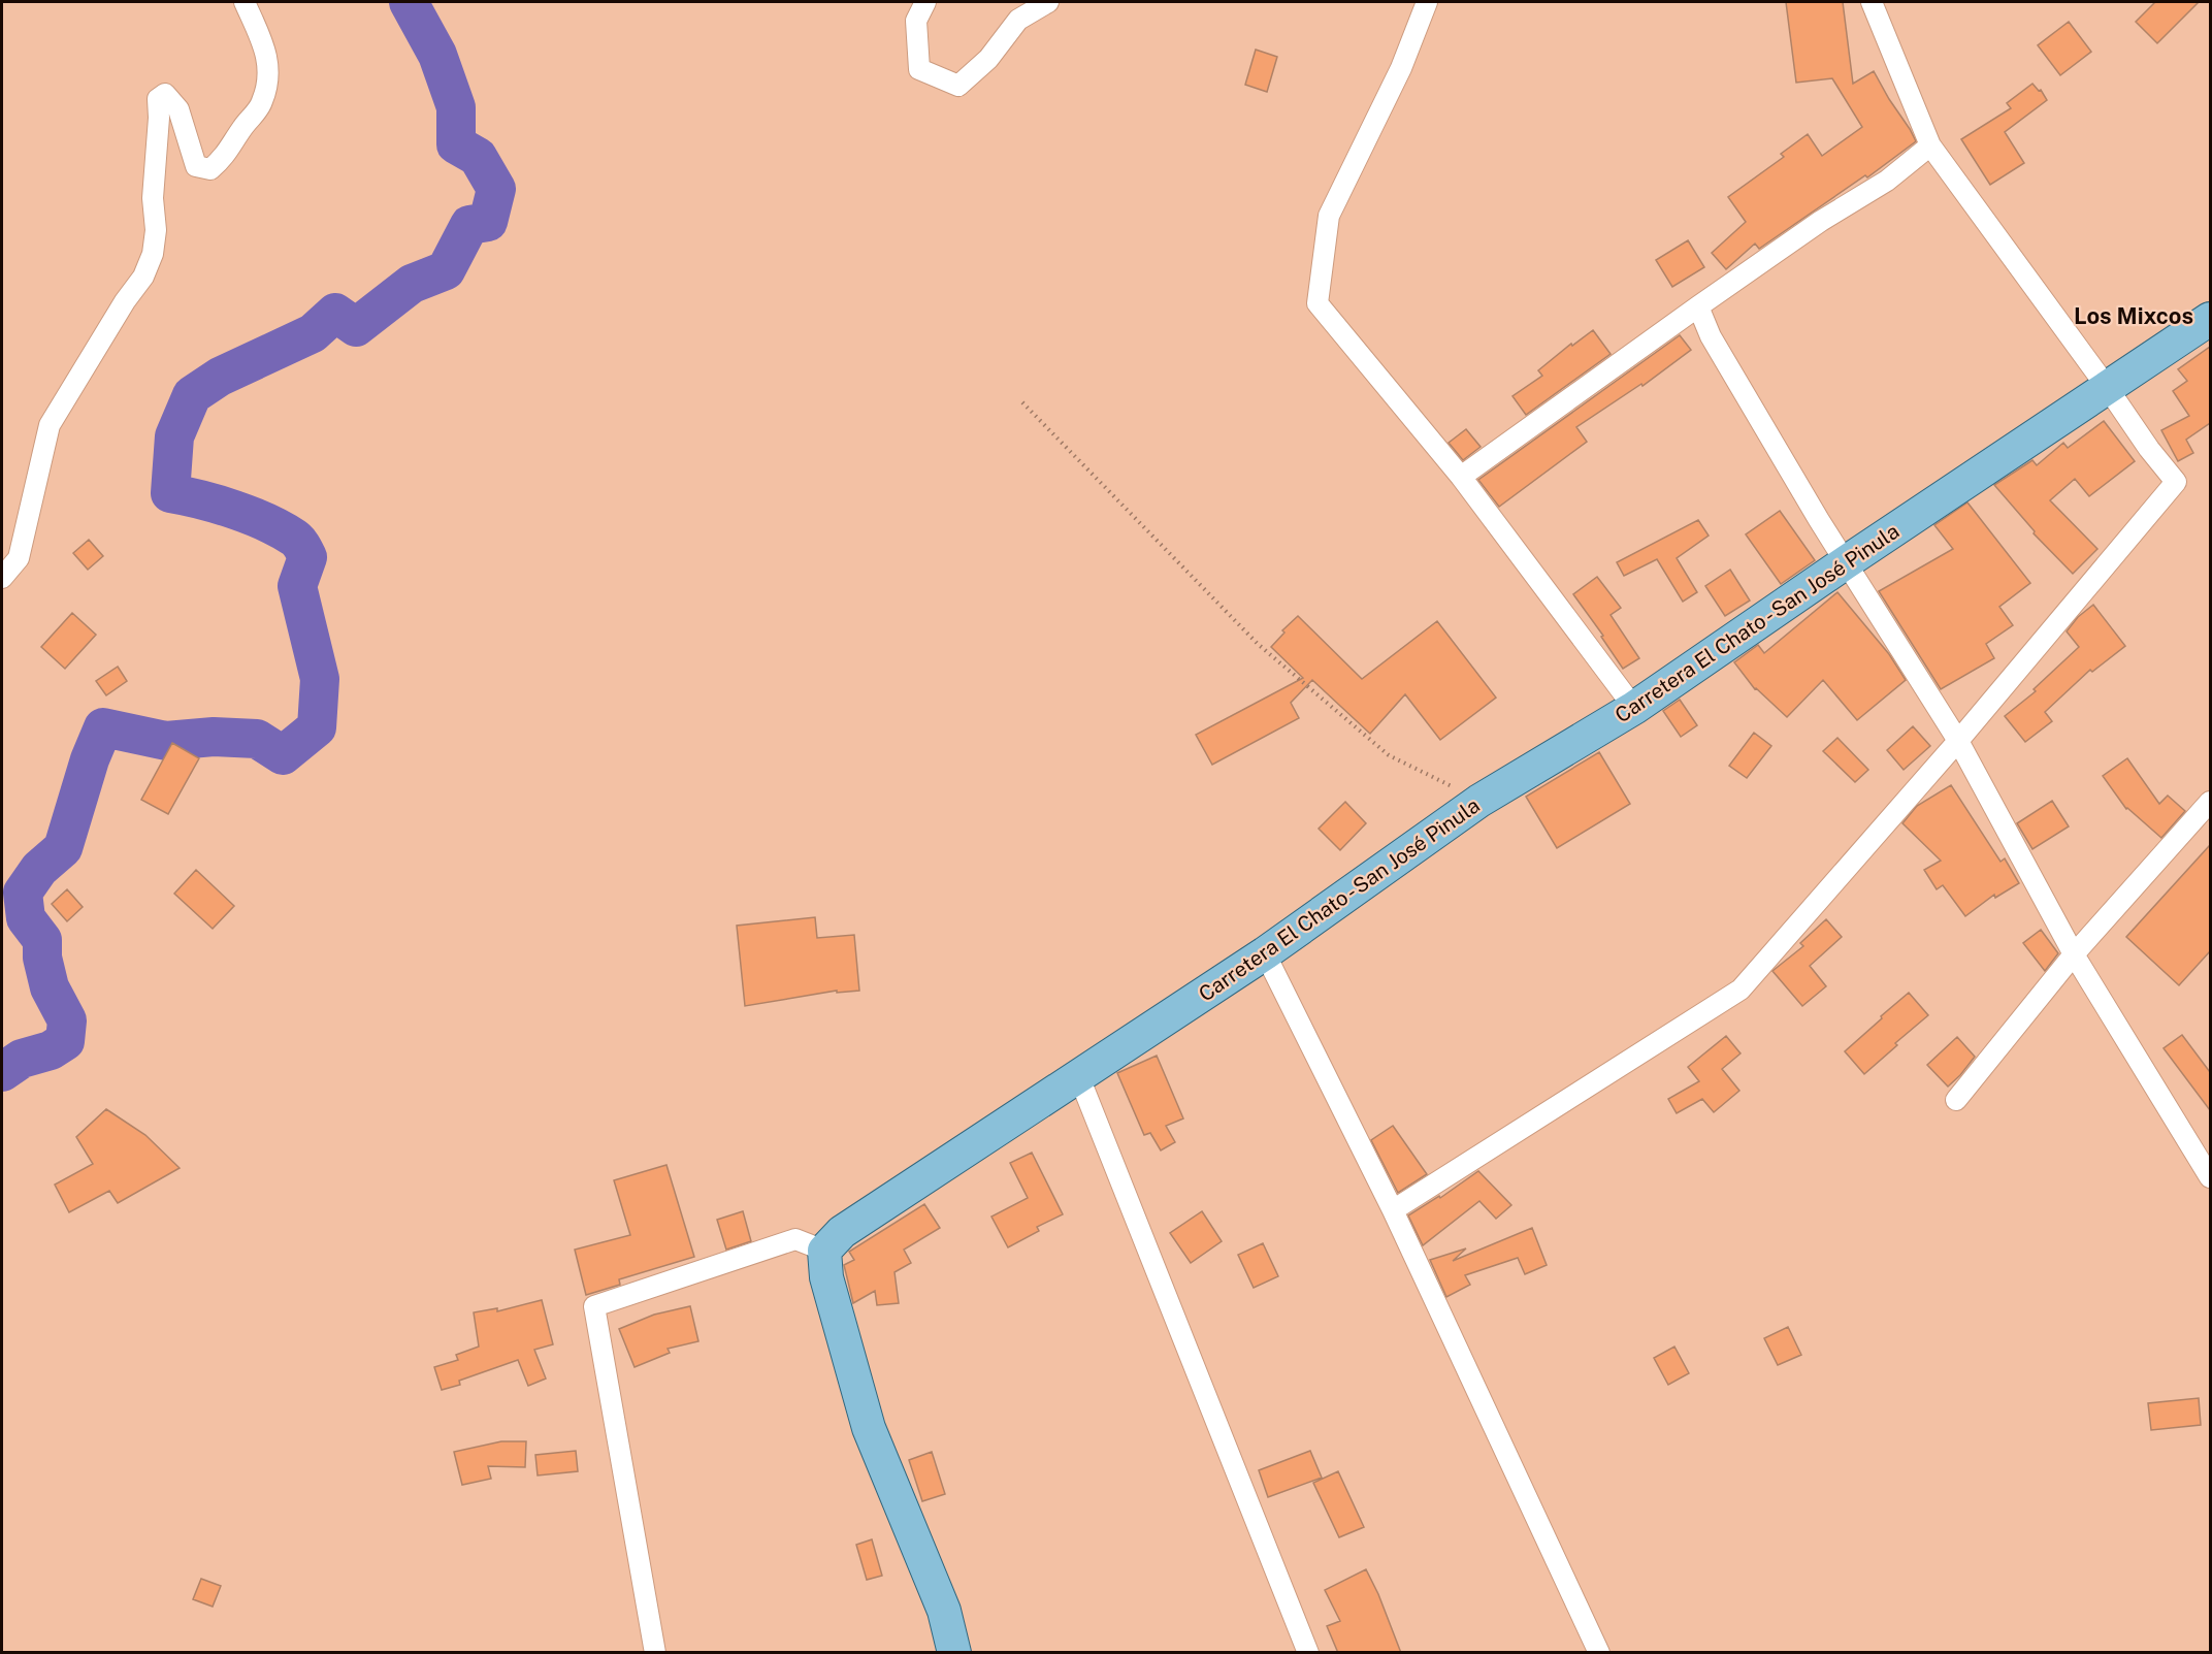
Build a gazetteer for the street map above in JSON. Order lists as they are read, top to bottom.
{
  "streets": {
    "main road": ["Carretera El Chato - San José Pinula"]
  },
  "districts": ["Los Mixcos"]
}
